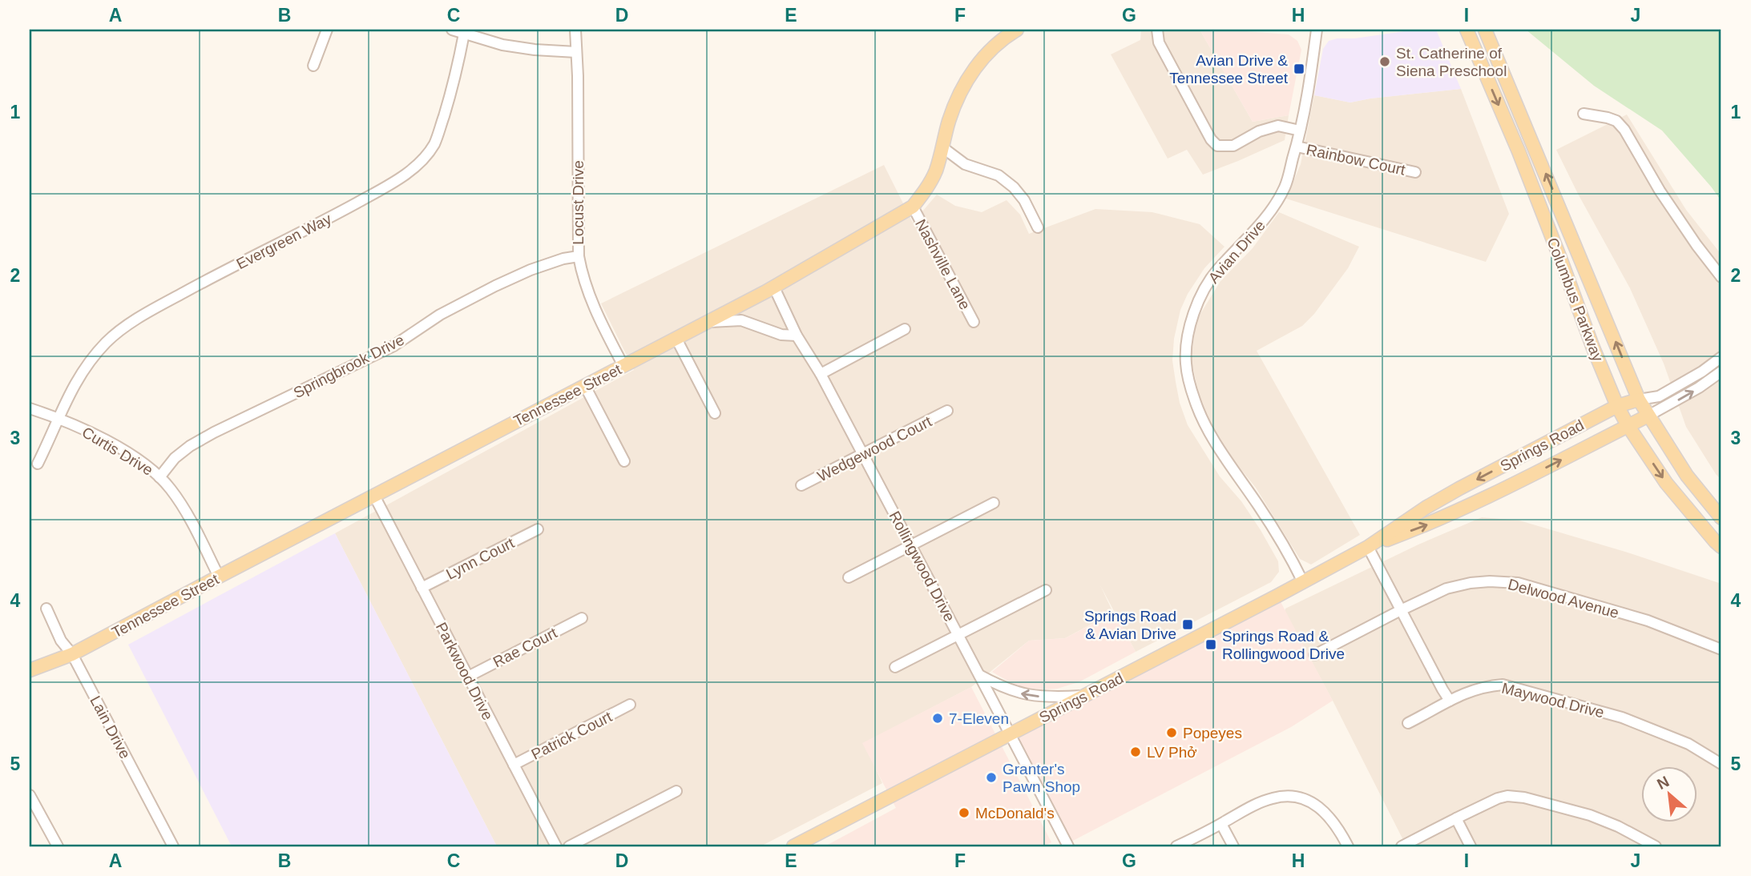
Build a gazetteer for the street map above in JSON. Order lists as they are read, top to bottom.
{
  "streets": {
    "main road": ["Columbus Parkway", "Tennessee Street", "Springs Road"],
    "street": [
      "Rainbow Court",
      "Locust Drive",
      "Evergreen Way",
      "Avian Drive",
      "Nashville Lane",
      "Springbrook Drive",
      "Wedgewood Court",
      "Curtis Drive",
      "Lynn Court",
      "Rollingwood Drive",
      "Delwood Avenue",
      "Rae Court",
      "Parkwood Drive",
      "Maywood Drive",
      "Lain Drive",
      "Patrick Court"
    ]
  },
  "crossings": [
    ["Rainbow Court", "Avian Drive"],
    ["Locust Drive", "Springbrook Drive"],
    ["Locust Drive", "Tennessee Street"],
    ["Evergreen Way", "Curtis Drive"],
    ["Avian Drive", "Springs Road"],
    ["Nashville Lane", "Tennessee Street"],
    ["Columbus Parkway", "Springs Road"],
    ["Springbrook Drive", "Curtis Drive"],
    ["Tennessee Street", "Curtis Drive"],
    ["Tennessee Street", "Rollingwood Drive"],
    ["Tennessee Street", "Parkwood Drive"],
    ["Tennessee Street", "Lain Drive"],
    ["Springs Road", "Rollingwood Drive"],
    ["Wedgewood Court", "Rollingwood Drive"],
    ["Lynn Court", "Parkwood Drive"],
    ["Rae Court", "Parkwood Drive"],
    ["Parkwood Drive", "Patrick Court"]
  ],
  "places": {
    "other": [
      "St. Catherine of Siena Preschool",
      "7-Eleven",
      "Popeyes",
      "LV Phở",
      "Granter's Pawn Shop",
      "McDonald's"
    ],
    "transit": ["Avian Drive & Tennessee Street", "Springs Road & Avian Drive", "Springs Road & Rollingwood Drive"]
  },
  "north": "top left",
  "grid": {
    "columns": [
      "A",
      "B",
      "C",
      "D",
      "E",
      "F",
      "G",
      "H",
      "I",
      "J"
    ],
    "rows": [
      "1",
      "2",
      "3",
      "4",
      "5"
    ]
  }
}
